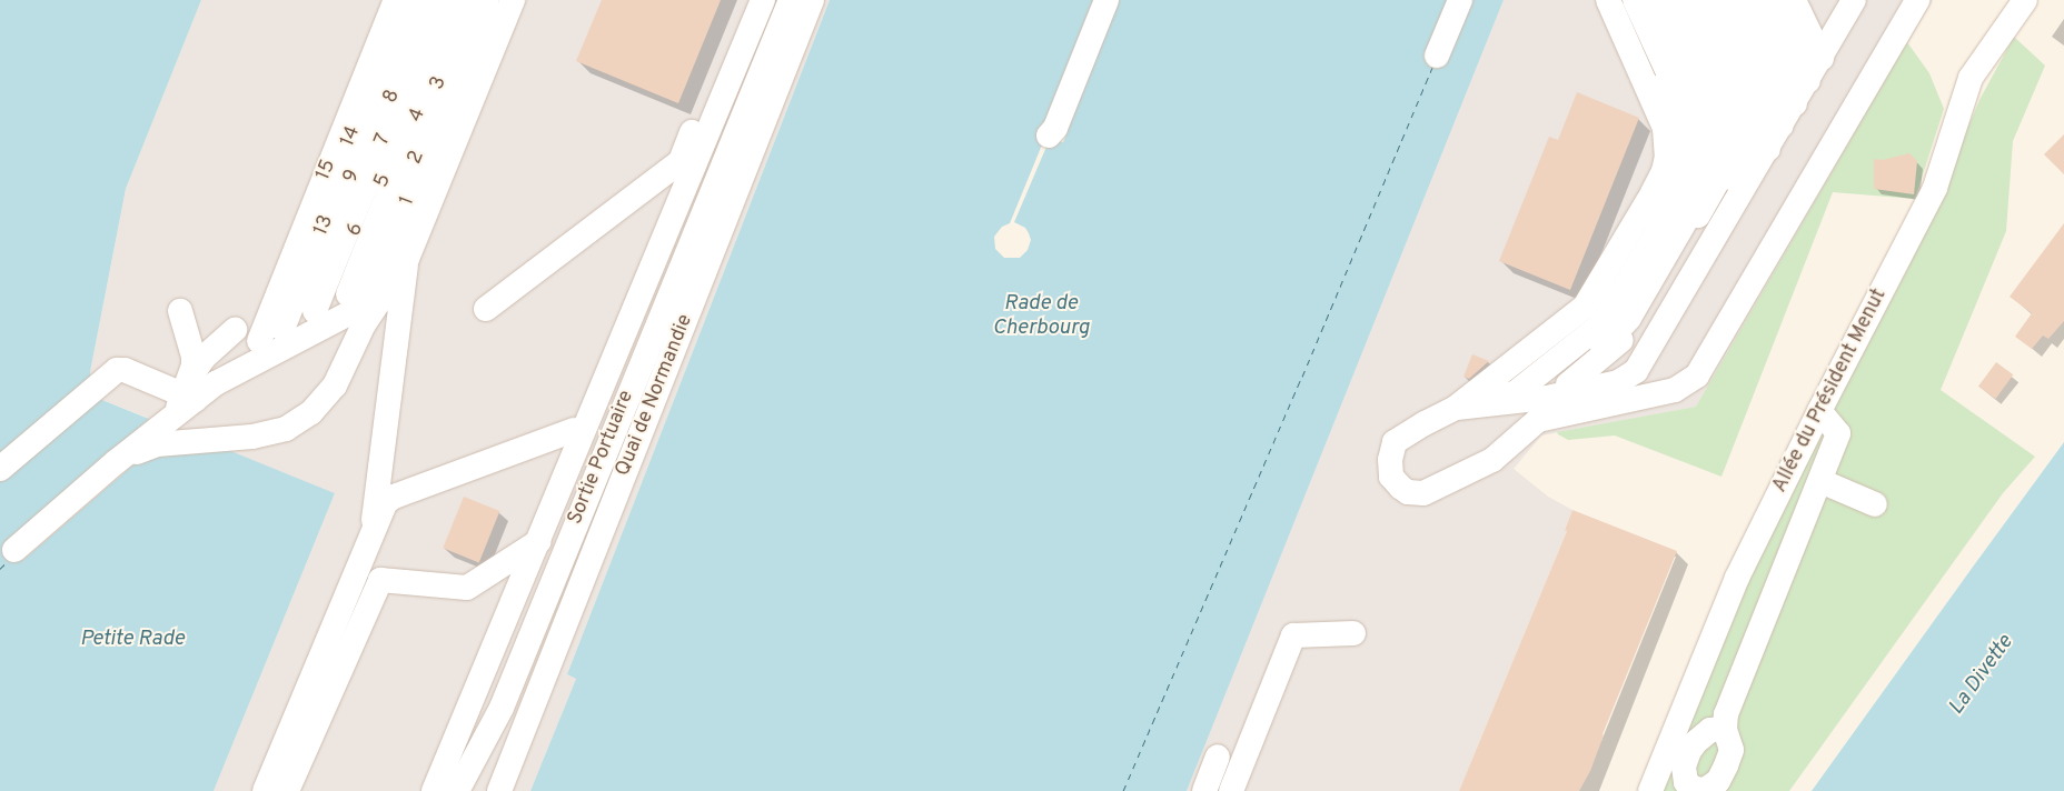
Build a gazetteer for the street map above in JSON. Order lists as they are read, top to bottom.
{
  "streets": {
    "street": [
      "3",
      "8",
      "4",
      "14",
      "7",
      "2",
      "15",
      "9",
      "5",
      "1",
      "13",
      "6",
      "Allée du Président Menut",
      "Quai de Normandie",
      "Sortie Portuaire"
    ]
  },
  "crossings": [
    ["3", "8"],
    ["3", "4"],
    ["3", "14"],
    ["3", "7"],
    ["3", "2"],
    ["3", "15"],
    ["3", "9"],
    ["3", "5"],
    ["3", "1"],
    ["3", "13"],
    ["3", "6"],
    ["8", "4"],
    ["8", "14"],
    ["8", "7"],
    ["8", "2"],
    ["8", "15"],
    ["8", "9"],
    ["8", "5"],
    ["8", "1"],
    ["8", "13"],
    ["8", "6"],
    ["4", "14"],
    ["4", "7"],
    ["4", "2"],
    ["4", "15"],
    ["4", "9"],
    ["4", "5"],
    ["4", "1"],
    ["4", "13"],
    ["4", "6"],
    ["14", "7"],
    ["14", "2"],
    ["14", "15"],
    ["14", "9"],
    ["14", "5"],
    ["14", "1"],
    ["14", "13"],
    ["14", "6"],
    ["7", "2"],
    ["7", "15"],
    ["7", "9"],
    ["7", "5"],
    ["7", "1"],
    ["7", "13"],
    ["7", "6"],
    ["2", "15"],
    ["2", "9"],
    ["2", "5"],
    ["2", "1"],
    ["2", "13"],
    ["2", "6"],
    ["15", "9"],
    ["15", "5"],
    ["15", "1"],
    ["15", "13"],
    ["15", "6"],
    ["9", "5"],
    ["9", "1"],
    ["9", "13"],
    ["9", "6"],
    ["5", "1"],
    ["5", "13"],
    ["5", "6"],
    ["1", "13"],
    ["1", "6"],
    ["13", "6"]
  ],
  "water": ["Rade de Cherbourg", "Petite Rade", "La Divette"]
}
